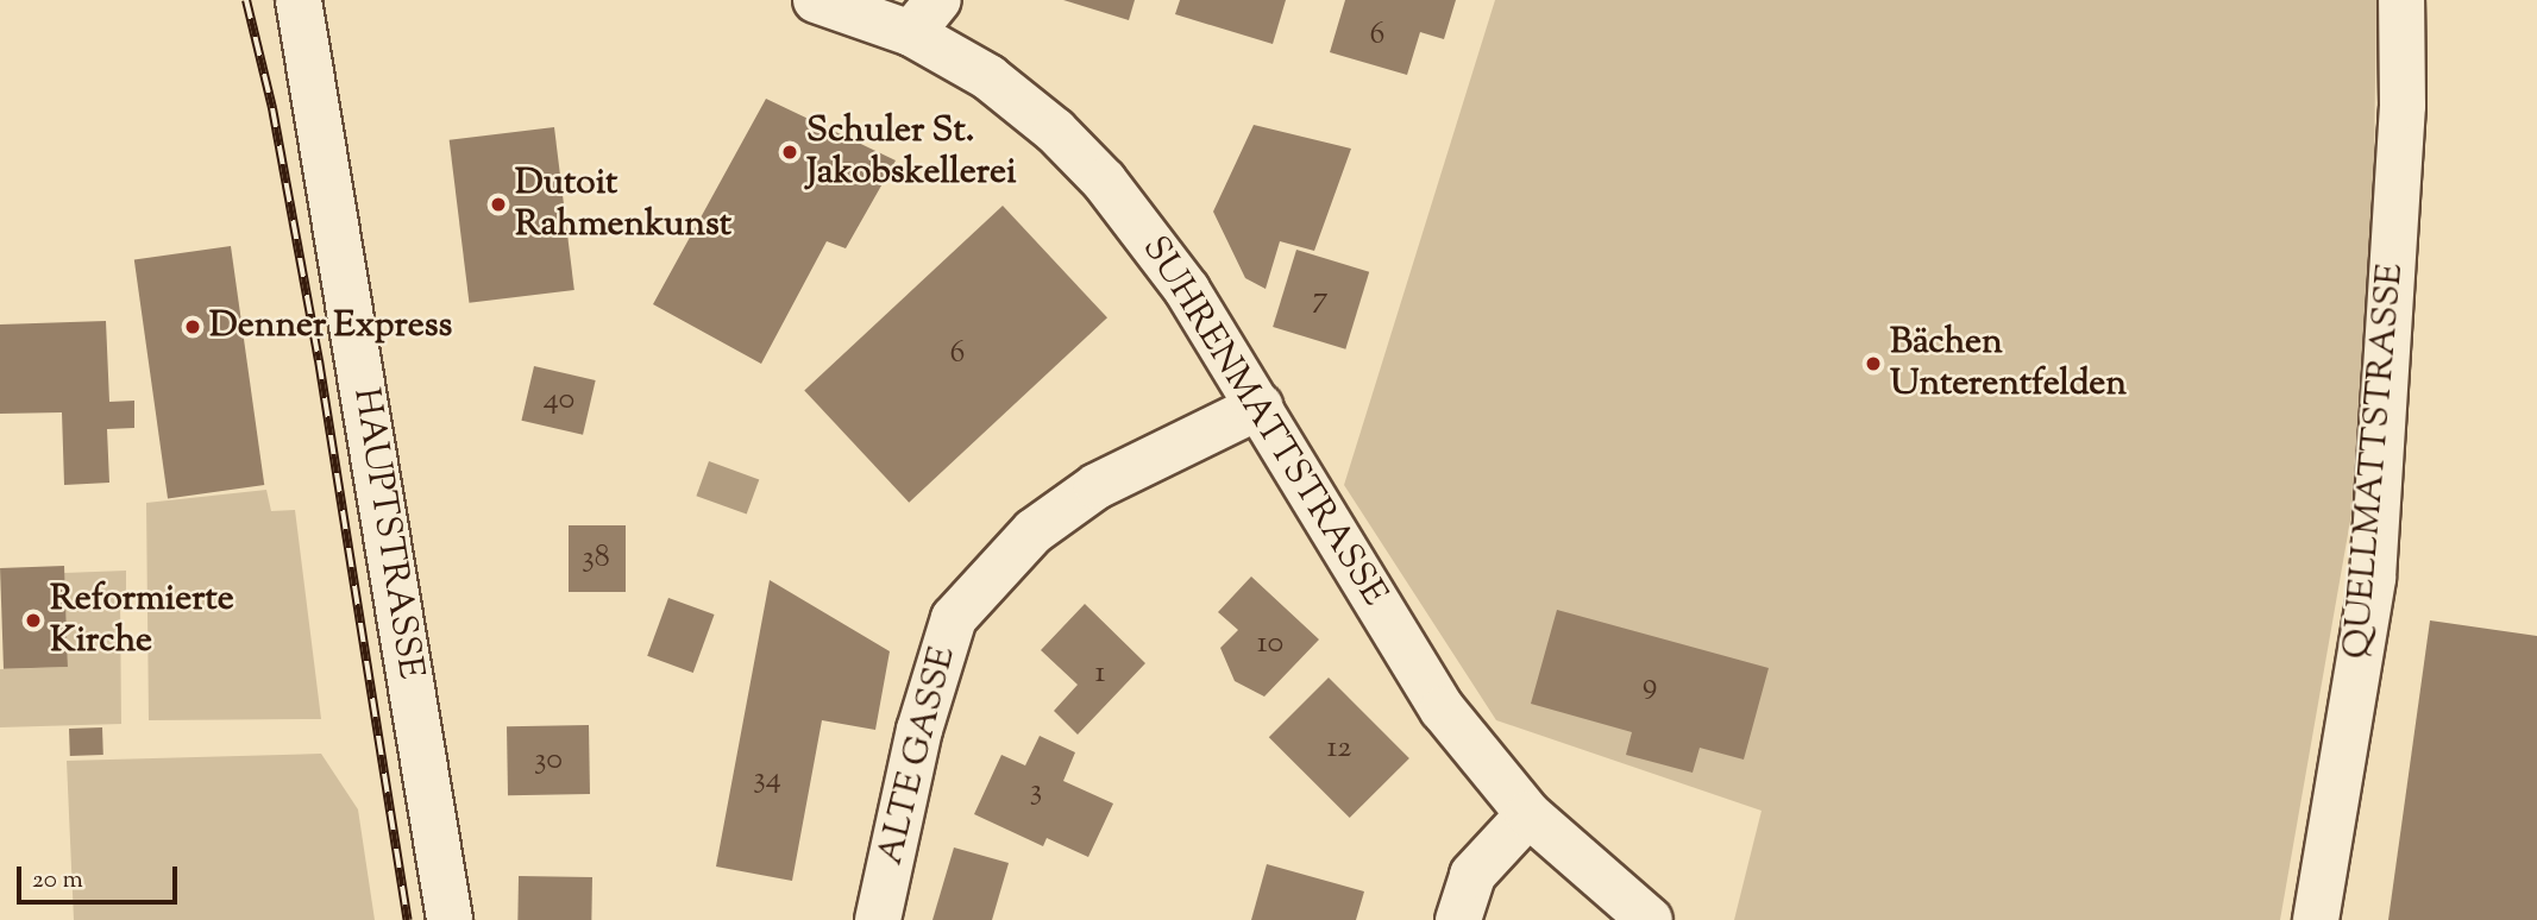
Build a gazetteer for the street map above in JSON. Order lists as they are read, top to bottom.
{
  "streets": {
    "street": [
      "SUHRENMATTSTRASSE",
      "QUELLMATTSTRASSE",
      "HAUPTSTRASSE",
      "ALTE GASSE"
    ]
  },
  "crossings": [
    ["SUHRENMATTSTRASSE", "ALTE GASSE"]
  ],
  "places": [
    "Schuler St. Jakobskellerei",
    "Dutoit Rahmenkunst",
    "Denner Express",
    "Bächen Unterentfelden",
    "Reformierte Kirche"
  ],
  "house_numbers": [
    "6",
    "7",
    "6",
    "40",
    "38",
    "10",
    "1",
    "9",
    "12",
    "30",
    "34",
    "3"
  ],
  "scale_bar": "20 m"
}
